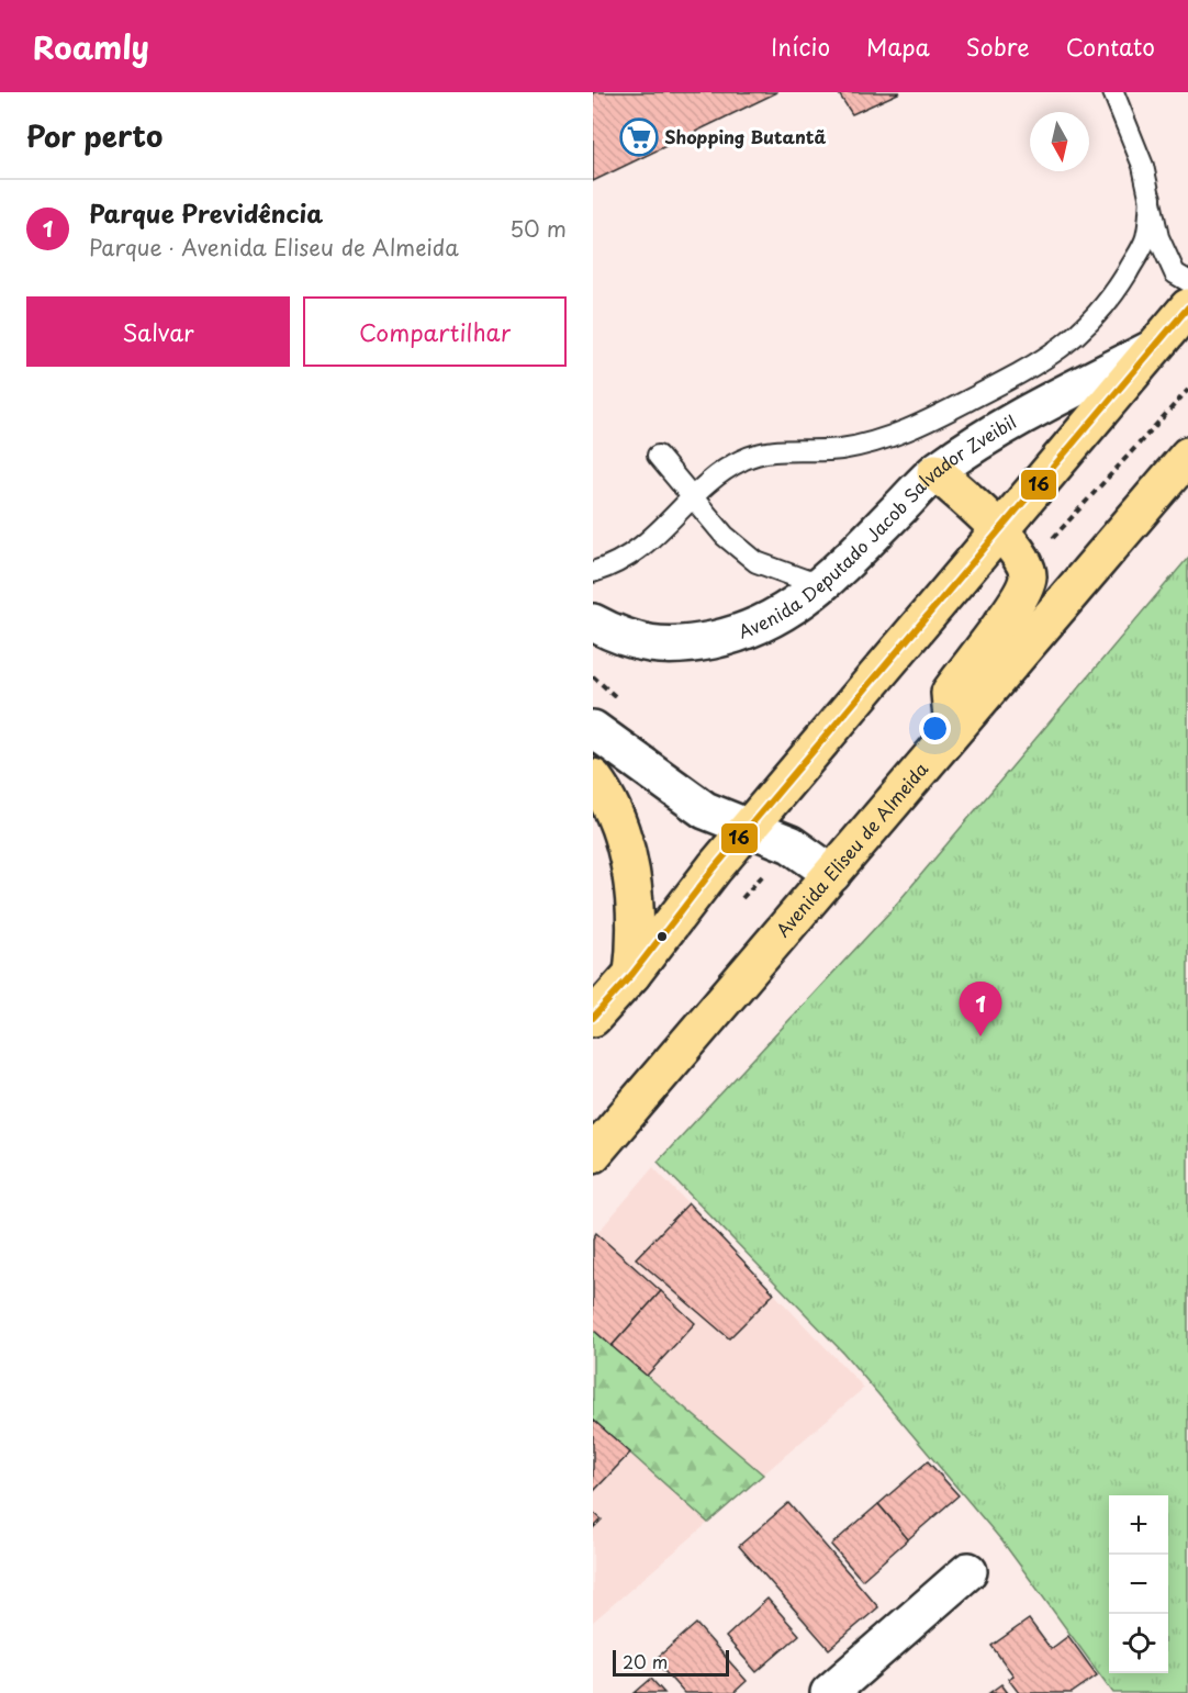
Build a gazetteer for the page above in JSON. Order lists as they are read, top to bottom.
{
  "streets": {
    "main road": ["Avenida Deputado Jacob Salvador Zveibil", "Avenida Eliseu de Almeida"]
  },
  "places": {
    "supermarket": ["Shopping Butantã"]
  },
  "lines": ["transit line 16"],
  "scale_bar": "20 m",
  "north": "bottom",
  "page": {
    "header": "Roamly",
    "nav": [
      "Início",
      "Mapa",
      "Sobre",
      "Contato"
    ],
    "heading": "Por perto",
    "list": [
      {
        "mark": "1",
        "name": "Parque Previdência",
        "note": "Parque · Avenida Eliseu de Almeida",
        "value": "50 m"
      }
    ],
    "buttons": ["Salvar", "Compartilhar"],
    "pins": "1",
    "map_buttons": ["+", "−"],
    "scale": "20 m"
  }
}
